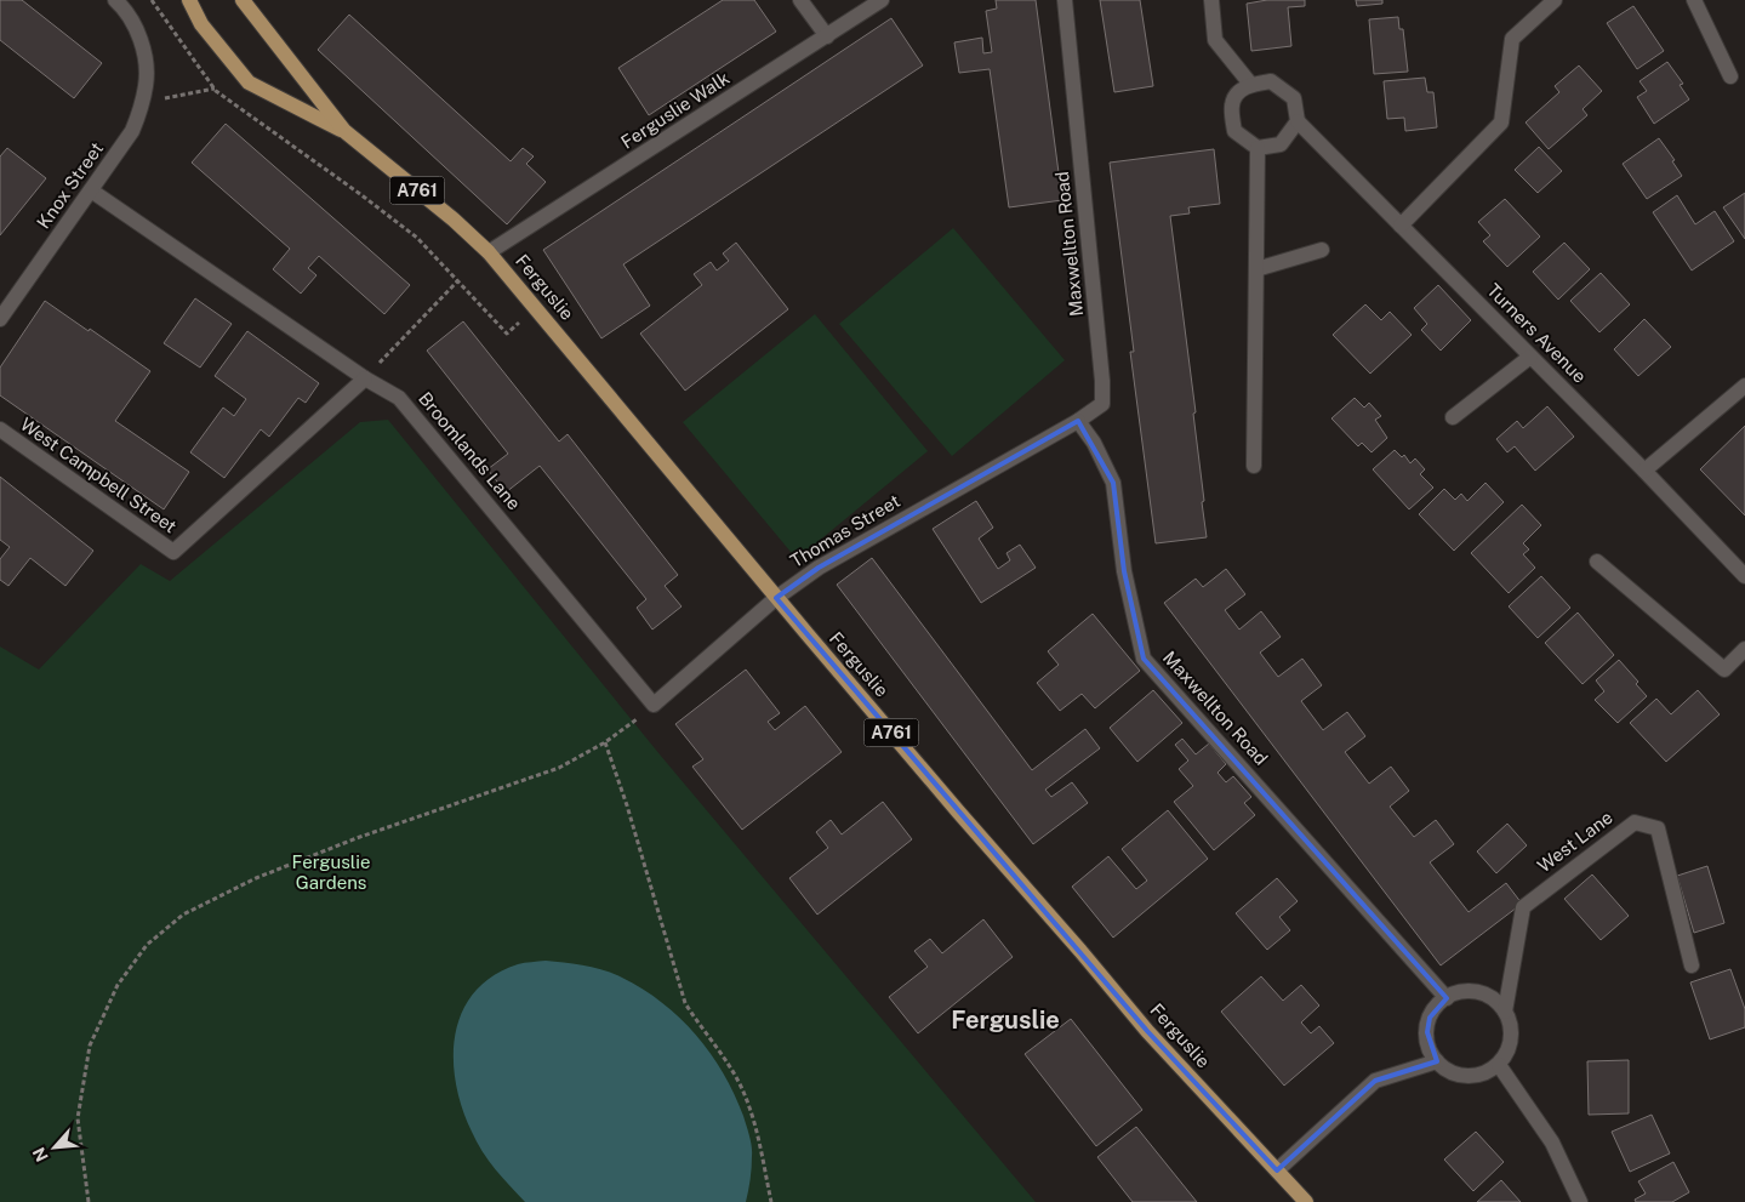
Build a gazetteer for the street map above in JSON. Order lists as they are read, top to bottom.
{
  "streets": {
    "main road": ["A761", "Ferguslie"],
    "street": [
      "Ferguslie Walk",
      "Knox Street",
      "Maxwellton Road",
      "Turners Avenue",
      "Broomlands Lane",
      "West Campbell Street",
      "Thomas Street",
      "West Lane"
    ]
  },
  "crossings": [
    ["Ferguslie Walk", "A761"],
    ["Ferguslie Walk", "Ferguslie"],
    ["Knox Street", "Broomlands Lane"],
    ["A761", "Ferguslie"],
    ["Maxwellton Road", "Thomas Street"],
    ["Maxwellton Road", "West Lane"],
    ["Ferguslie", "Thomas Street"],
    ["Broomlands Lane", "West Campbell Street"],
    ["Broomlands Lane", "Thomas Street"]
  ],
  "districts": ["Ferguslie"],
  "parks": ["Ferguslie Gardens"],
  "north": "bottom left"
}
